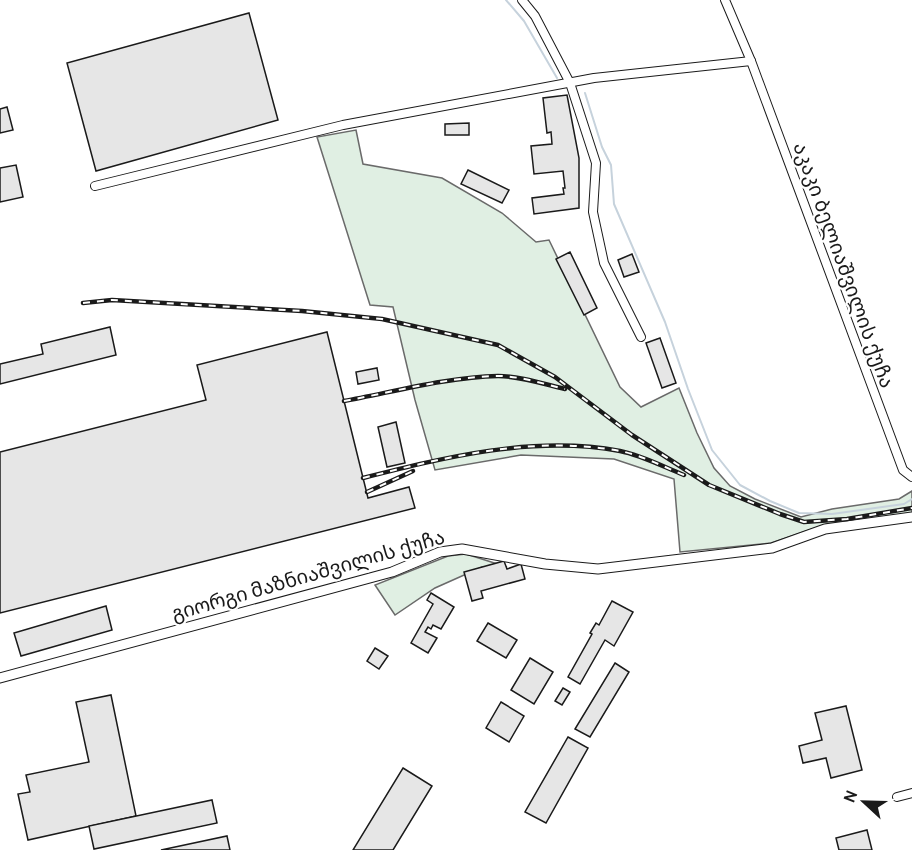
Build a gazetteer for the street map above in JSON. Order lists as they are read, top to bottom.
{
  "streets": {
    "street": ["აკაკი ბელიაშვილის ქუჩა", "გიორგი მაზნიაშვილის ქუჩა"]
  },
  "north": "left"
}
